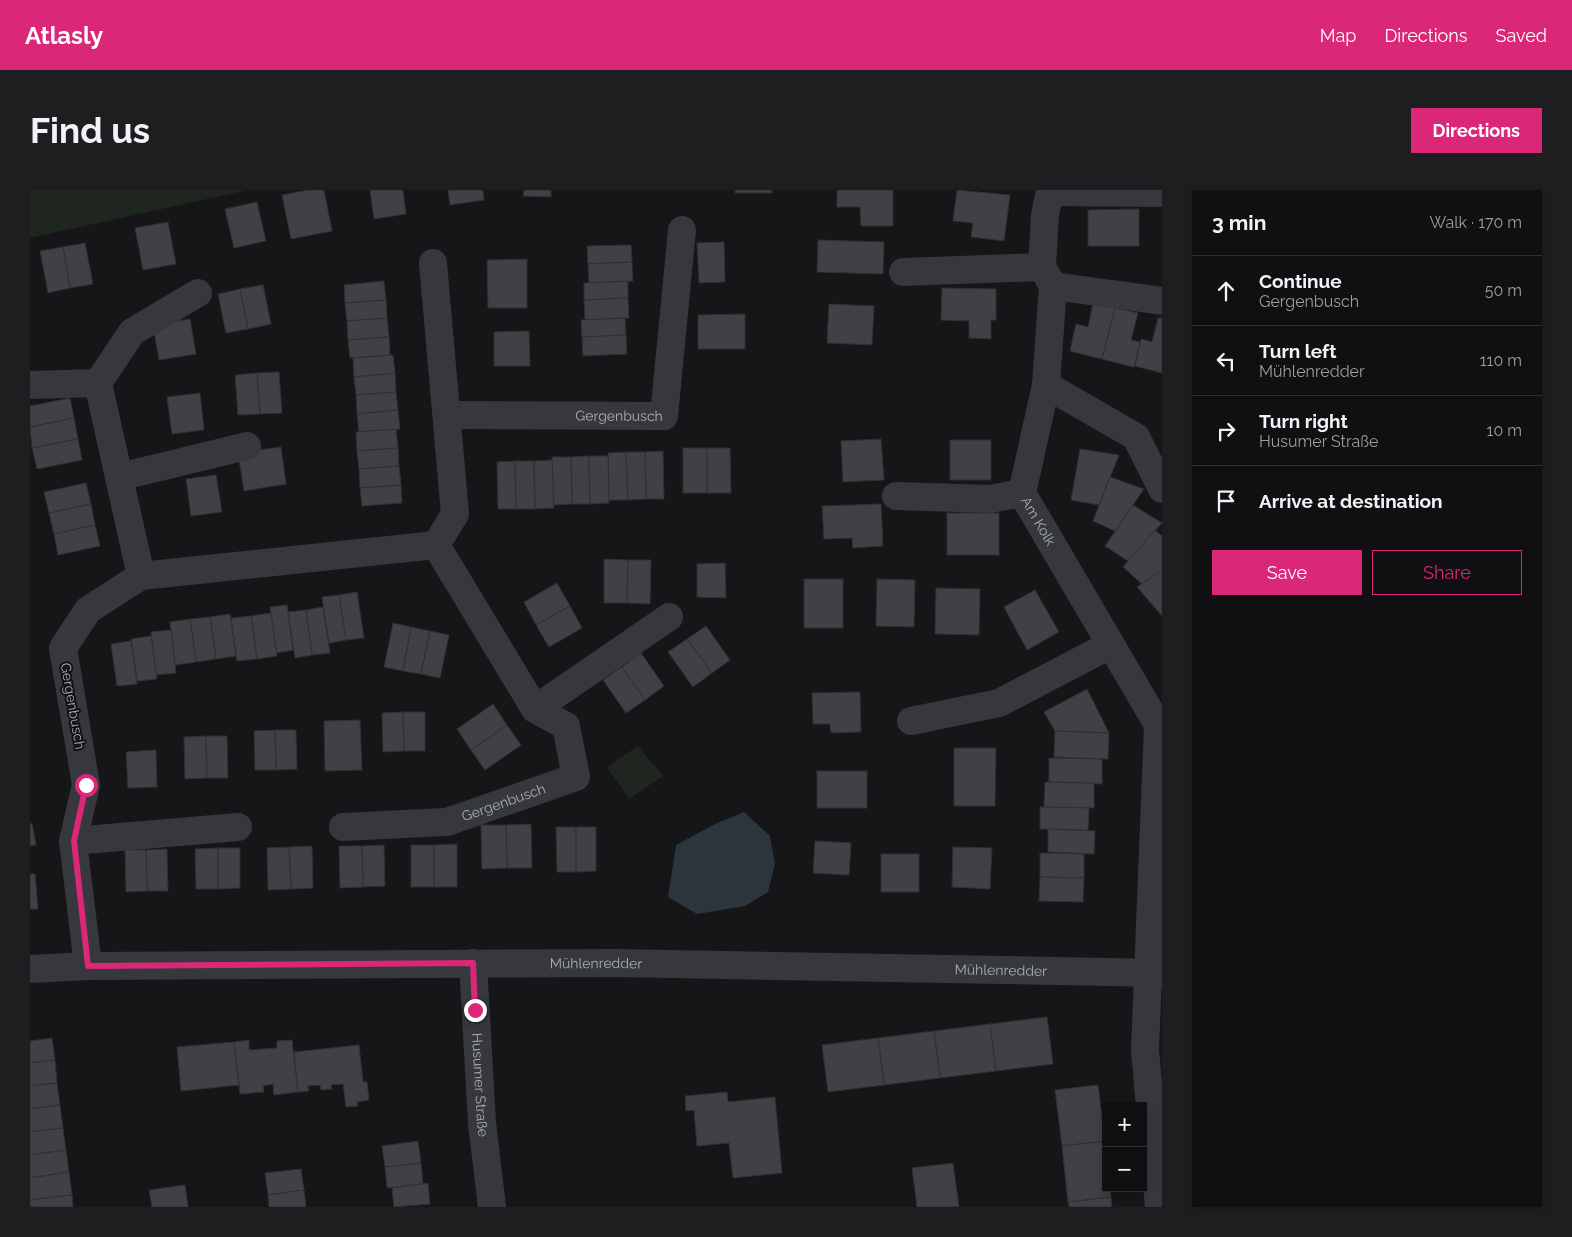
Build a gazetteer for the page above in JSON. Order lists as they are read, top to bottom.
{
  "streets": {
    "street": [
      "Gergenbusch",
      "Am Kolk",
      "Mühlenredder",
      "Husumer Straße"
    ]
  },
  "crossings": [
    ["Gergenbusch", "Mühlenredder"],
    ["Am Kolk", "Mühlenredder"],
    ["Mühlenredder", "Husumer Straße"]
  ],
  "page": {
    "header": "Atlasly",
    "nav": ["Map", "Directions", "Saved"],
    "buttons": [
      "Directions",
      ["Save", "Share"]
    ],
    "title": "Find us",
    "heading": ["3 min", "Walk · 170 m"],
    "list": [
      ["Continue", "Gergenbusch", "50 m"],
      ["Turn left", "Mühlenredder", "110 m"],
      ["Turn right", "Husumer Straße", "10 m"],
      "Arrive at destination"
    ],
    "map_buttons": ["+", "−"]
  }
}
